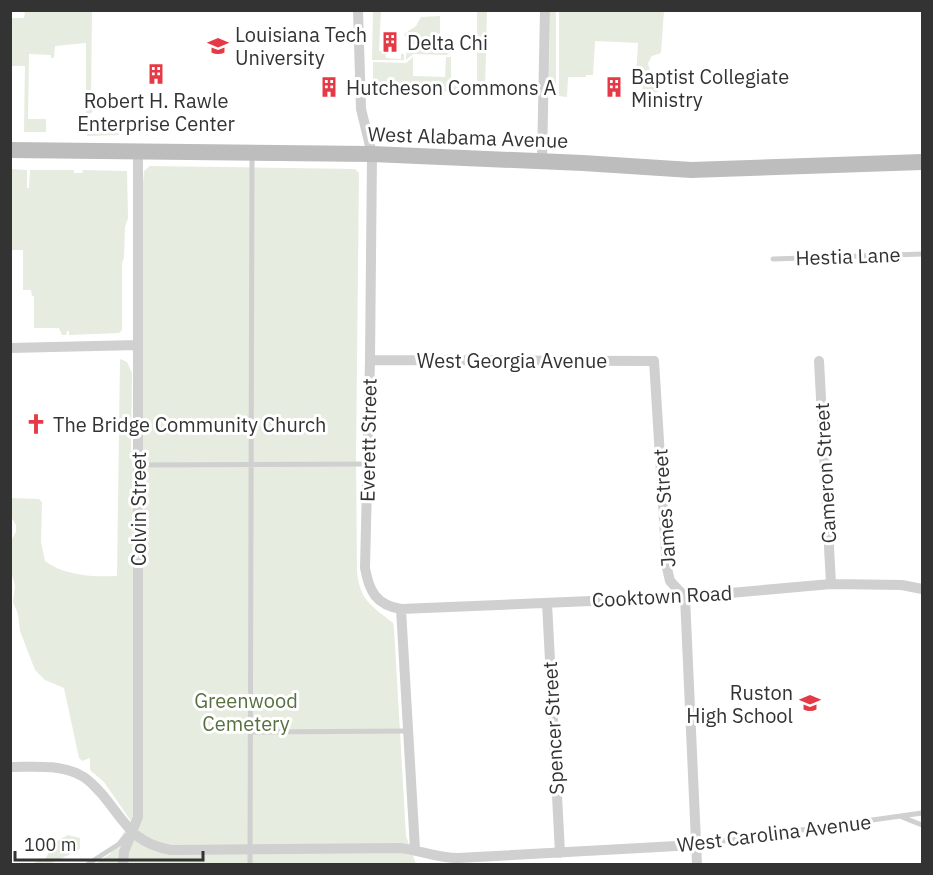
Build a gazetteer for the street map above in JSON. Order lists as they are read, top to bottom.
{
  "streets": {
    "main road": ["West Alabama Avenue"],
    "street": [
      "West Georgia Avenue",
      "Everett Street",
      "Cameron Street",
      "James Street",
      "Colvin Street",
      "Cooktown Road",
      "Spencer Street",
      "West Carolina Avenue"
    ],
    "lane": ["Hestia Lane"]
  },
  "crossings": [
    ["West Alabama Avenue", "Everett Street"],
    ["West Alabama Avenue", "Colvin Street"],
    ["West Georgia Avenue", "Everett Street"],
    ["West Georgia Avenue", "James Street"],
    ["Everett Street", "Cooktown Road"],
    ["Cameron Street", "Cooktown Road"],
    ["James Street", "Cooktown Road"],
    ["Colvin Street", "West Carolina Avenue"],
    ["Cooktown Road", "Spencer Street"],
    ["Spencer Street", "West Carolina Avenue"]
  ],
  "parks": ["Greenwood Cemetery"],
  "places": {
    "building": [
      "Delta Chi",
      "Robert H. Rawle Enterprise Center",
      "Hutcheson Commons A",
      "Baptist Collegiate Ministry"
    ],
    "school or university": ["Louisiana Tech University", "Ruston High School"],
    "church": ["The Bridge Community Church"]
  },
  "scale_bar": "100 m"
}
